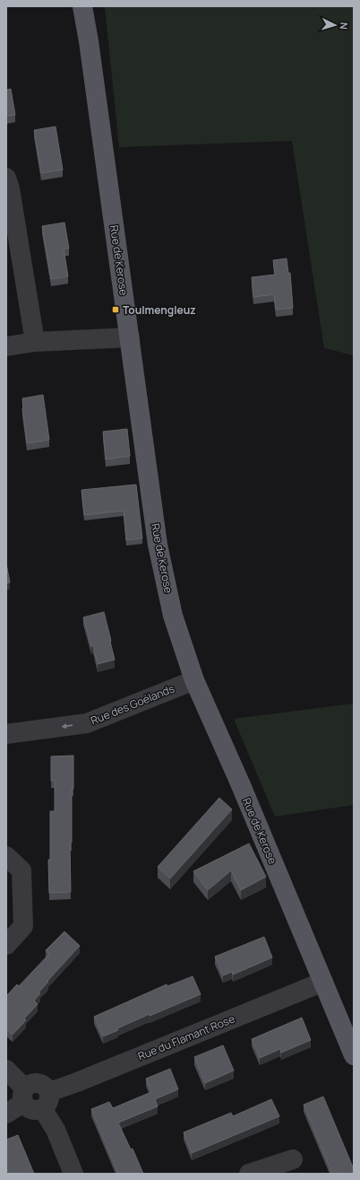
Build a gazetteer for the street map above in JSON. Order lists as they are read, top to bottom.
{
  "streets": {
    "main road": ["Rue de Kerose"],
    "street": ["Rue des Goélands", "Rue du Flamant Rose"]
  },
  "crossings": [
    ["Rue de Kerose", "Rue des Goélands"],
    ["Rue de Kerose", "Rue du Flamant Rose"]
  ],
  "one_way": ["Rue des Goélands"],
  "places": {
    "transit": ["Toulmengleuz"]
  },
  "north": "right"
}
